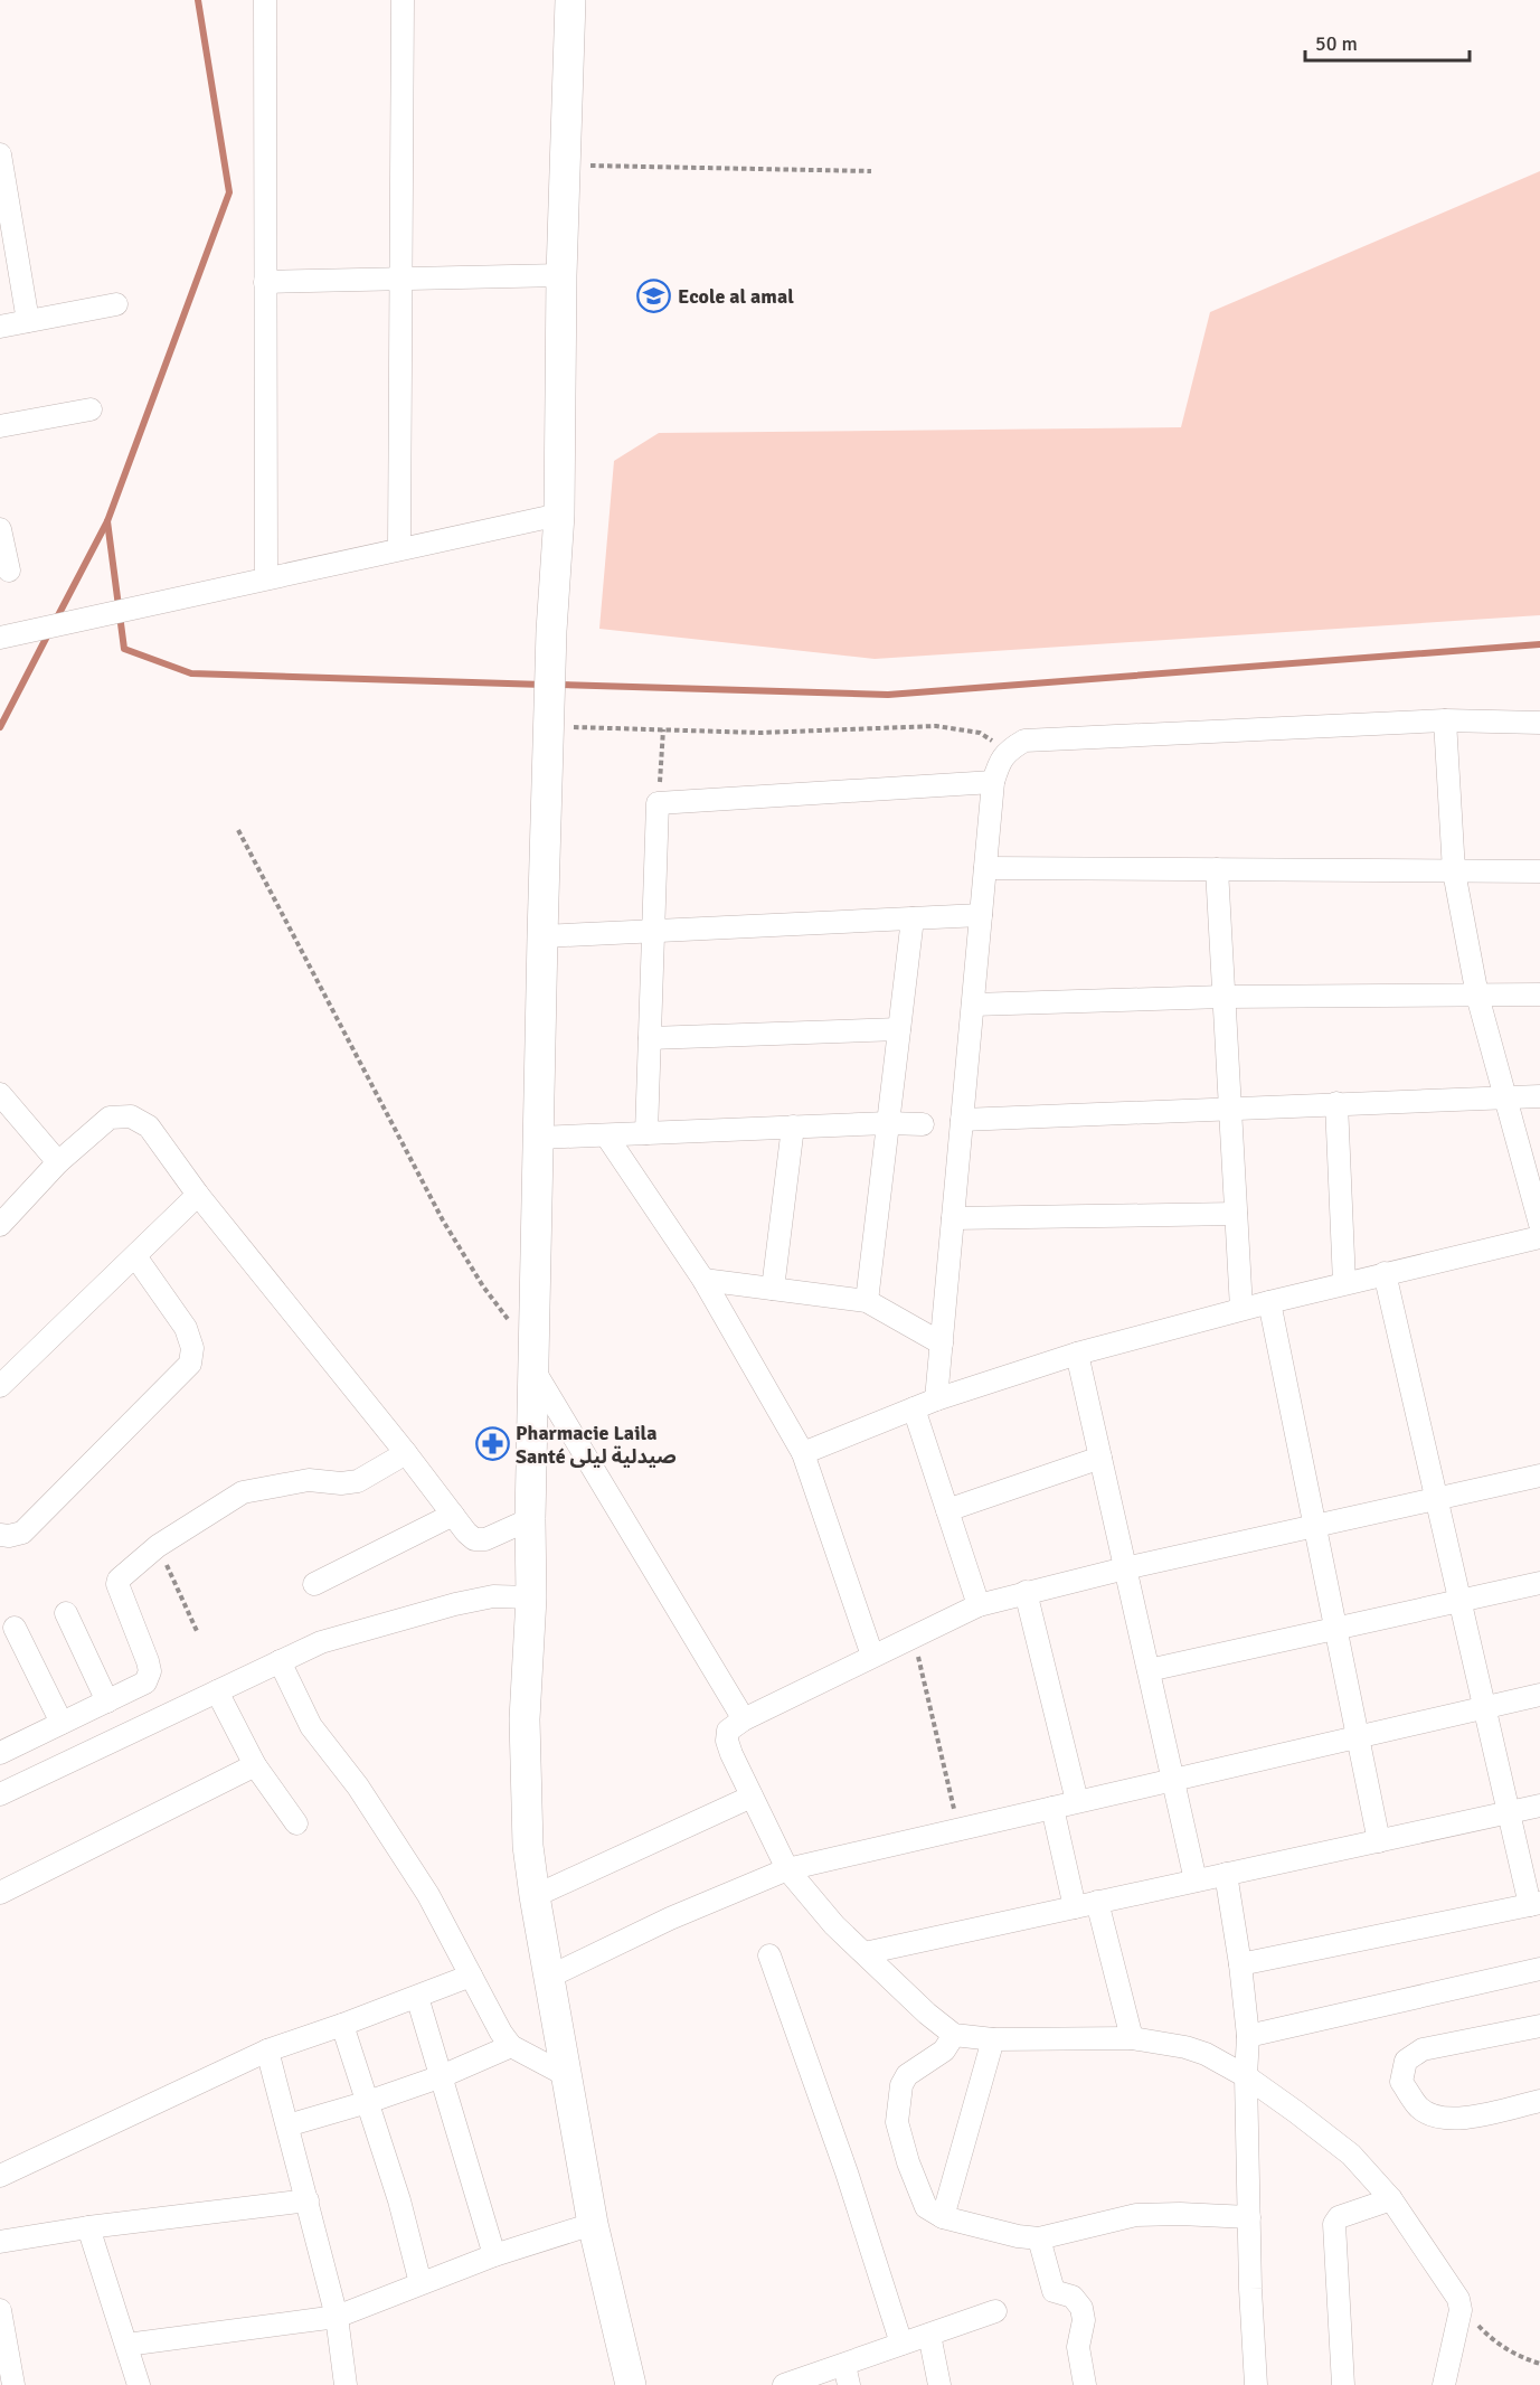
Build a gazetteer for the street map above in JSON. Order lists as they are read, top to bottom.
{
  "places": {
    "school or university": ["Ecole al amal"],
    "pharmacy": ["Pharmacie Laila Santé صيدلية ليلى"]
  },
  "scale_bar": "50 m"
}
